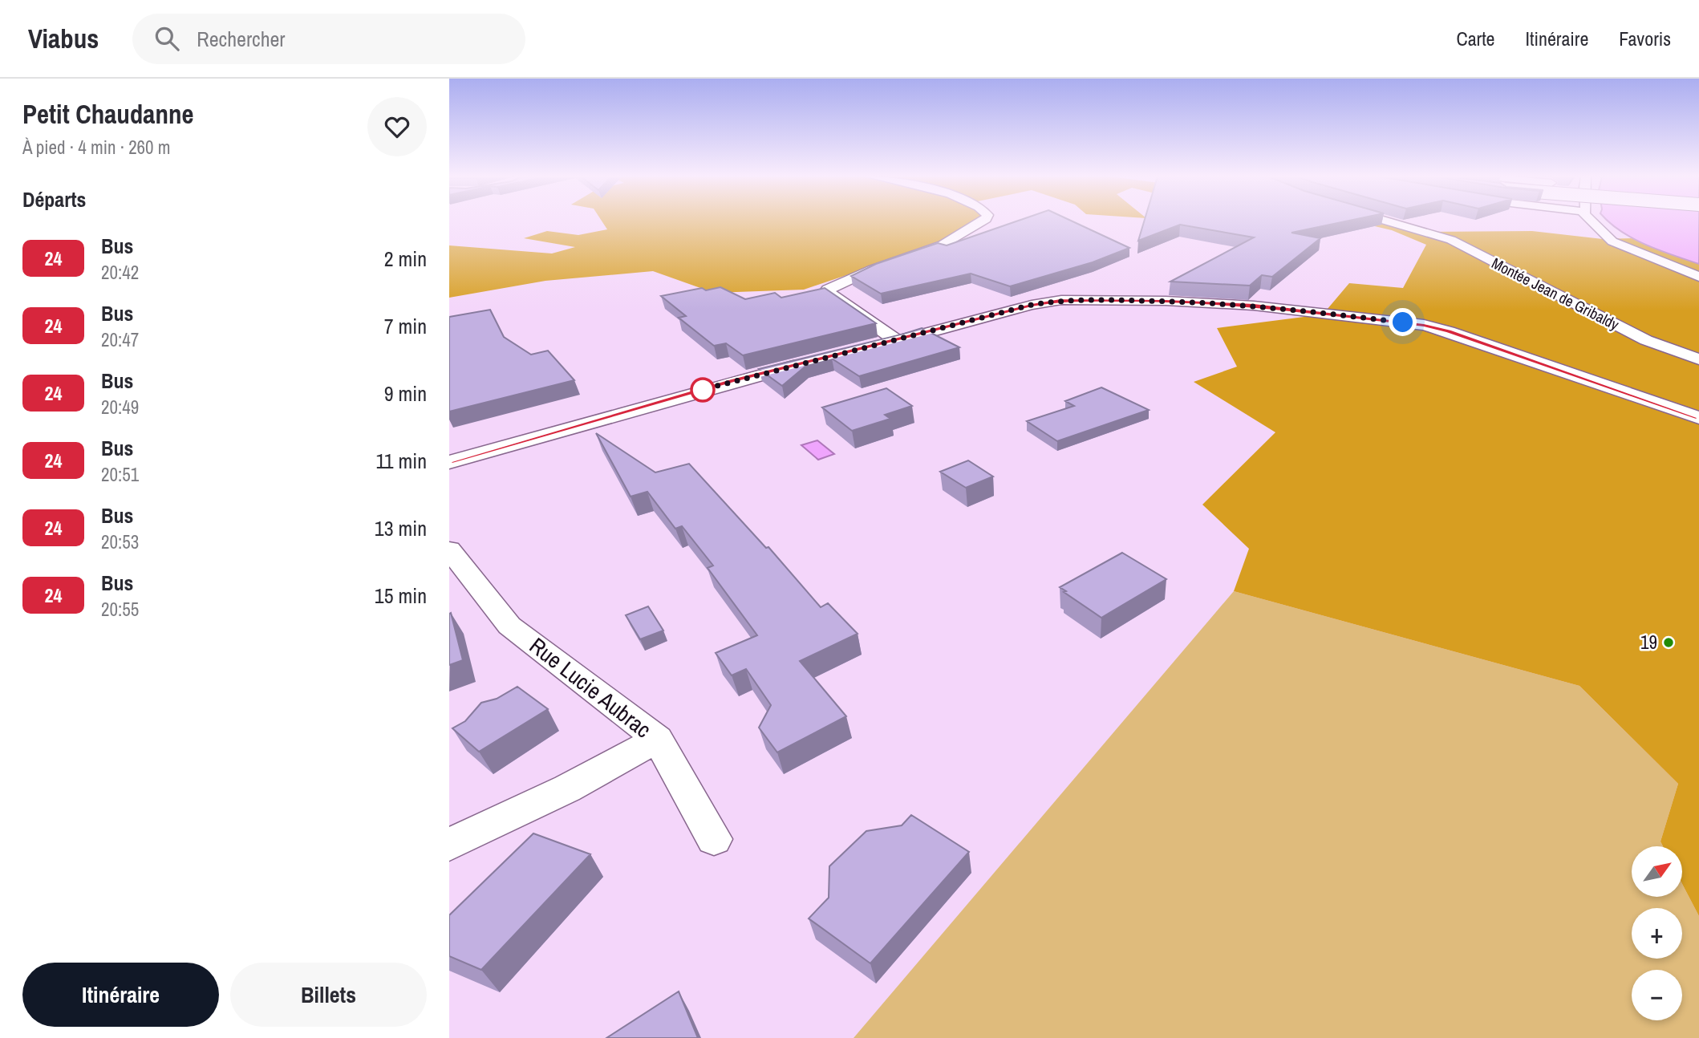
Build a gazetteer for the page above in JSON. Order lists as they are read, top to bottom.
{
  "streets": {
    "street": ["Montée Jean de Gribaldy", "Rue Lucie Aubrac"]
  },
  "places": ["19"],
  "lines": ["bus line 24"],
  "north": "top right",
  "page": {
    "header": "Viabus",
    "search": "Rechercher",
    "nav": ["Carte", "Itinéraire", "Favoris"],
    "heading": [
      ["Petit Chaudanne", "À pied · 4 min · 260 m"],
      "Départs"
    ],
    "list": [
      {
        "mark": "24",
        "name": "Bus",
        "note": "20:42",
        "value": "2 min"
      },
      {
        "mark": "24",
        "name": "Bus",
        "note": "20:47",
        "value": "7 min"
      },
      {
        "mark": "24",
        "name": "Bus",
        "note": "20:49",
        "value": "9 min"
      },
      {
        "mark": "24",
        "name": "Bus",
        "note": "20:51",
        "value": "11 min"
      },
      {
        "mark": "24",
        "name": "Bus",
        "note": "20:53",
        "value": "13 min"
      },
      {
        "mark": "24",
        "name": "Bus",
        "note": "20:55",
        "value": "15 min"
      }
    ],
    "map_buttons": ["+", "−"],
    "buttons": ["Itinéraire", "Billets"]
  }
}
